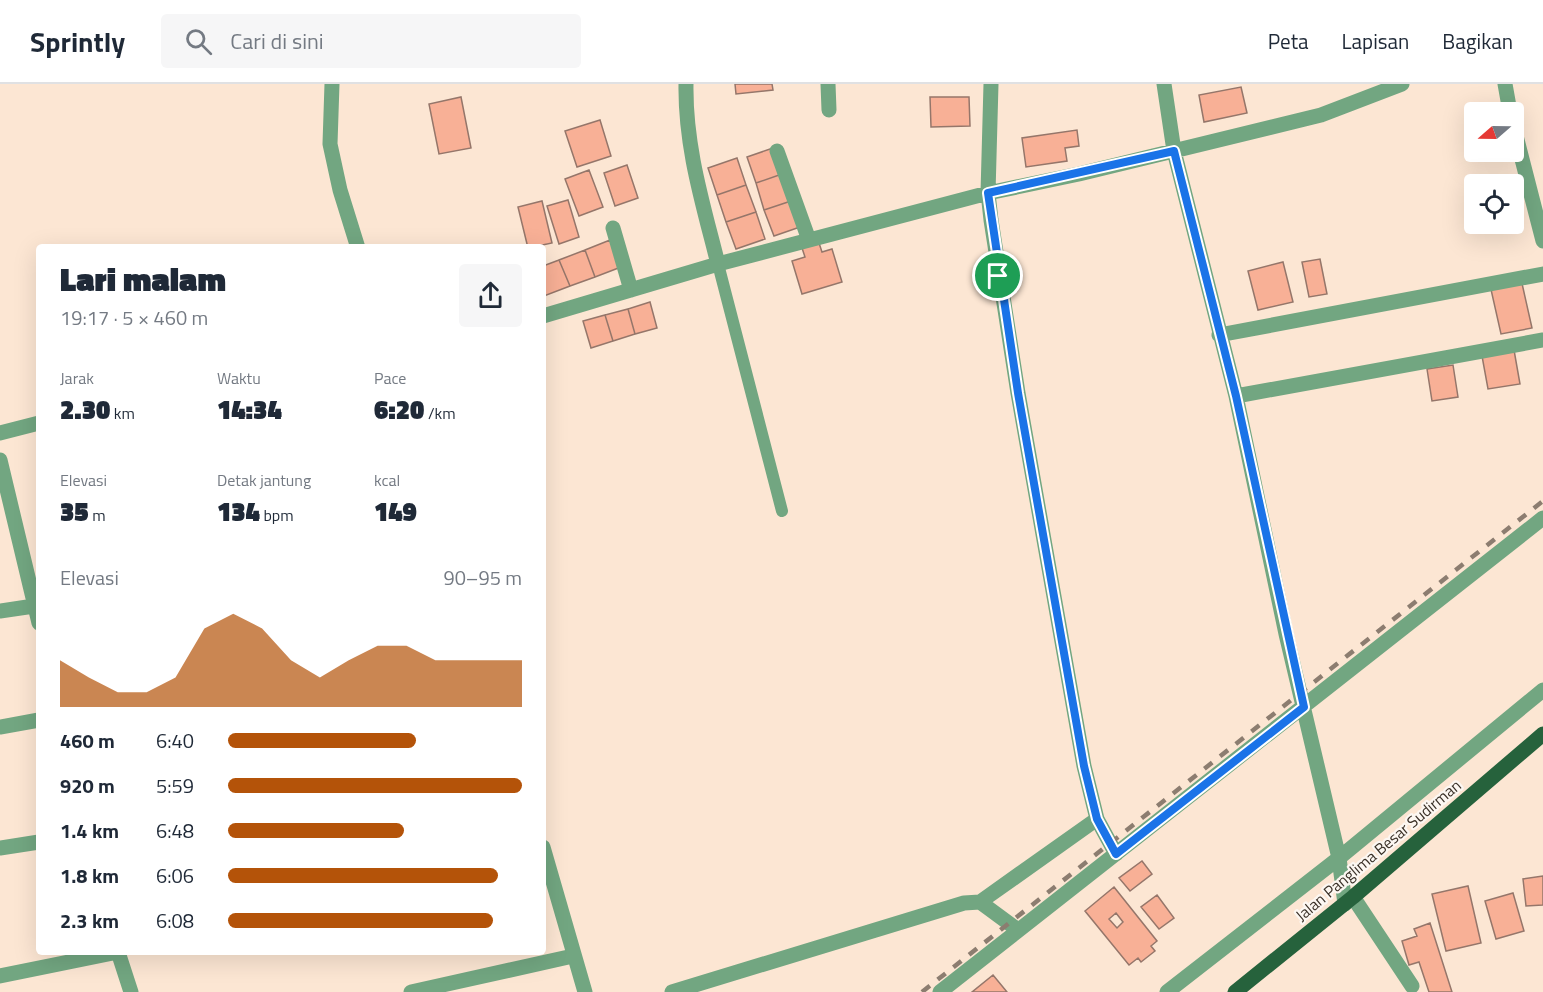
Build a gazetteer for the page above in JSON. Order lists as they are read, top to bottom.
{
  "streets": {
    "main road": ["Jalan Panglima Besar Sudirman"]
  },
  "north": "left",
  "page": {
    "header": "Sprintly",
    "search": "Cari di sini",
    "nav": ["Peta", "Lapisan", "Bagikan"],
    "heading": ["Lari malam", "19:17 · 5 × 460 m"],
    "stats": [
      ["Jarak", "2.30 km"],
      ["Waktu", "14:34"],
      ["Pace", "6:20 /km"],
      ["Elevasi", "35 m"],
      ["Detak jantung", "134 bpm"],
      ["kcal", "149"]
    ],
    "chart": ["Elevasi", "90–95 m"],
    "list": [
      {
        "name": "460 m",
        "note": "6:40"
      },
      {
        "name": "920 m",
        "note": "5:59"
      },
      {
        "name": "1.4 km",
        "note": "6:48"
      },
      {
        "name": "1.8 km",
        "note": "6:06"
      },
      {
        "name": "2.3 km",
        "note": "6:08"
      }
    ]
  }
}
